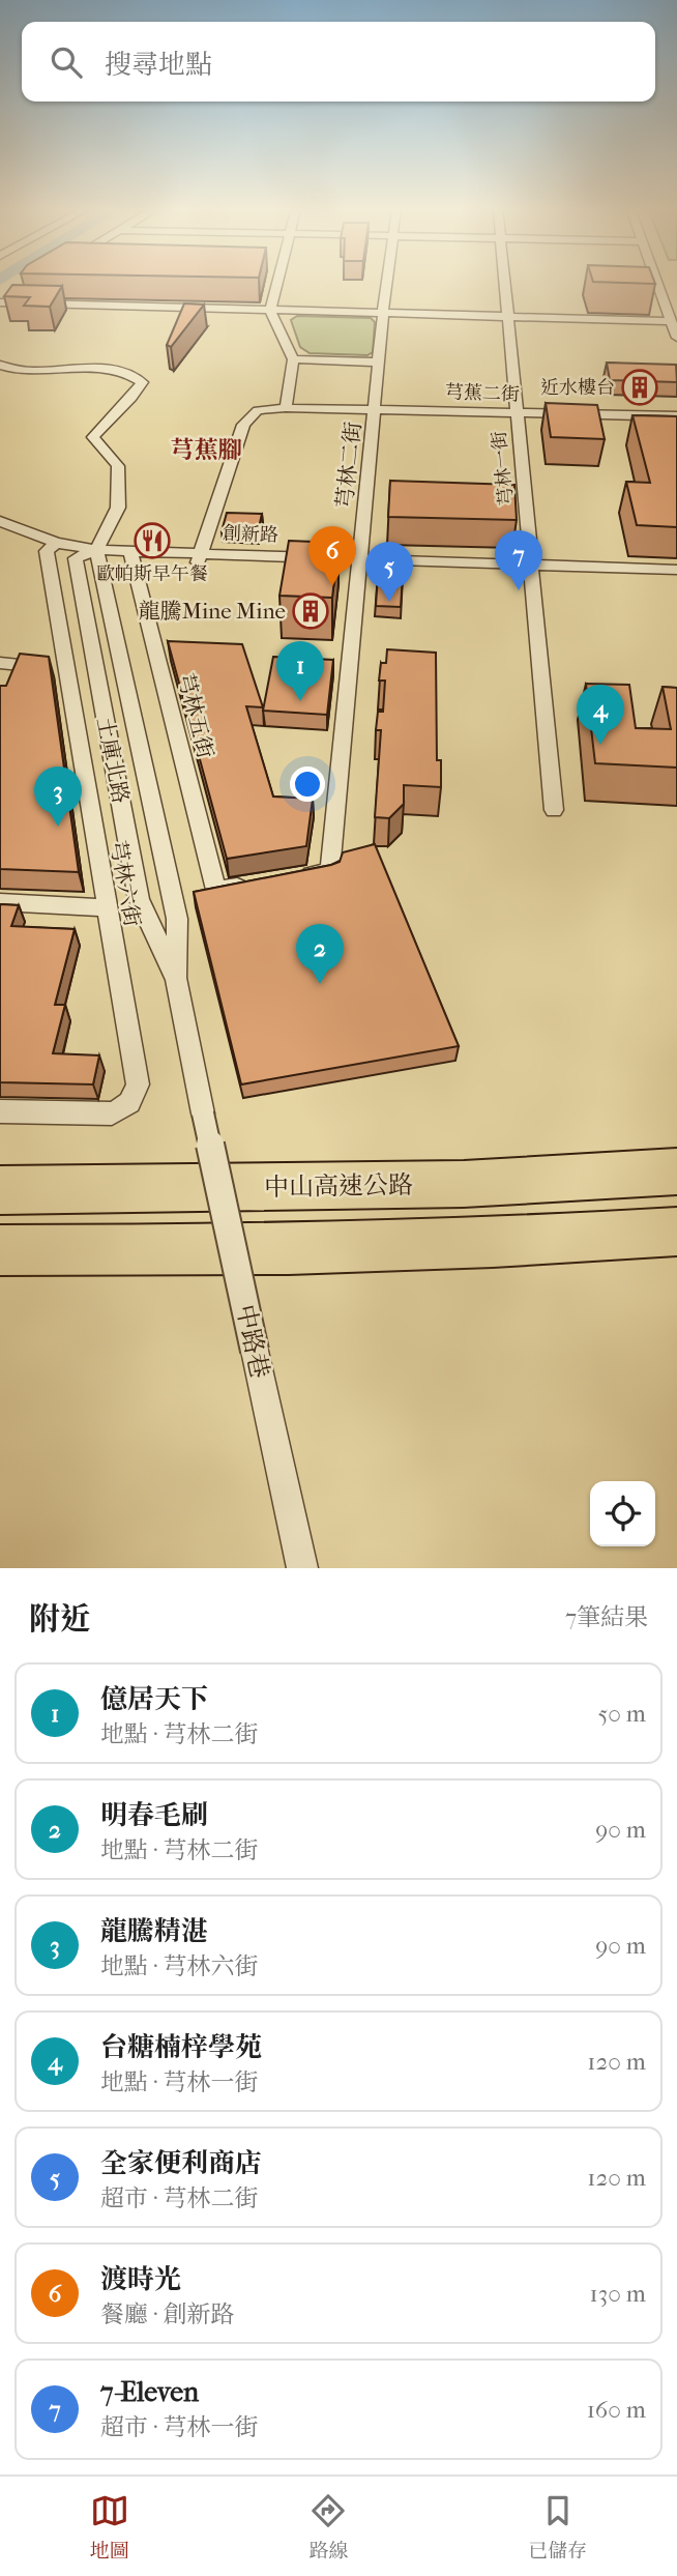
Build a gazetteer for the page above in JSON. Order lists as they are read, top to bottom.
{
  "streets": {
    "highway": ["中山高速公路"],
    "street": [
      "芎蕉二街",
      "芎林二街",
      "芎林一街",
      "創新路",
      "芎林五街",
      "土庫北路",
      "芎林六街",
      "中路巷"
    ]
  },
  "crossings": [
    ["芎蕉二街", "芎林二街"],
    ["芎蕉二街", "芎林一街"],
    ["芎蕉二街", "創新路"],
    ["芎林二街", "創新路"],
    ["芎林一街", "創新路"],
    ["創新路", "芎林五街"],
    ["創新路", "土庫北路"],
    ["創新路", "芎林六街"],
    ["土庫北路", "中路巷"]
  ],
  "districts": ["芎蕉腳"],
  "places": {
    "building": ["近水樓台", "龍騰Mine Mine"],
    "restaurant": ["歐帕斯早午餐"]
  },
  "page": {
    "search": "搜尋地點",
    "pins": [
      "6",
      "7",
      "5",
      "1",
      "4",
      "3",
      "2"
    ],
    "heading": ["附近", "7筆結果"],
    "list": [
      {
        "mark": "1",
        "name": "億居天下",
        "note": "地點 · 芎林二街",
        "value": "50 m"
      },
      {
        "mark": "2",
        "name": "明春毛刷",
        "note": "地點 · 芎林二街",
        "value": "90 m"
      },
      {
        "mark": "3",
        "name": "龍騰精湛",
        "note": "地點 · 芎林六街",
        "value": "90 m"
      },
      {
        "mark": "4",
        "name": "台糖楠梓學苑",
        "note": "地點 · 芎林一街",
        "value": "120 m"
      },
      {
        "mark": "5",
        "name": "全家便利商店",
        "note": "超市 · 芎林二街",
        "value": "120 m"
      },
      {
        "mark": "6",
        "name": "渡時光",
        "note": "餐廳 · 創新路",
        "value": "130 m"
      },
      {
        "mark": "7",
        "name": "7-Eleven",
        "note": "超市 · 芎林一街",
        "value": "160 m"
      }
    ],
    "nav": ["地圖", "路線", "已儲存"]
  }
}
